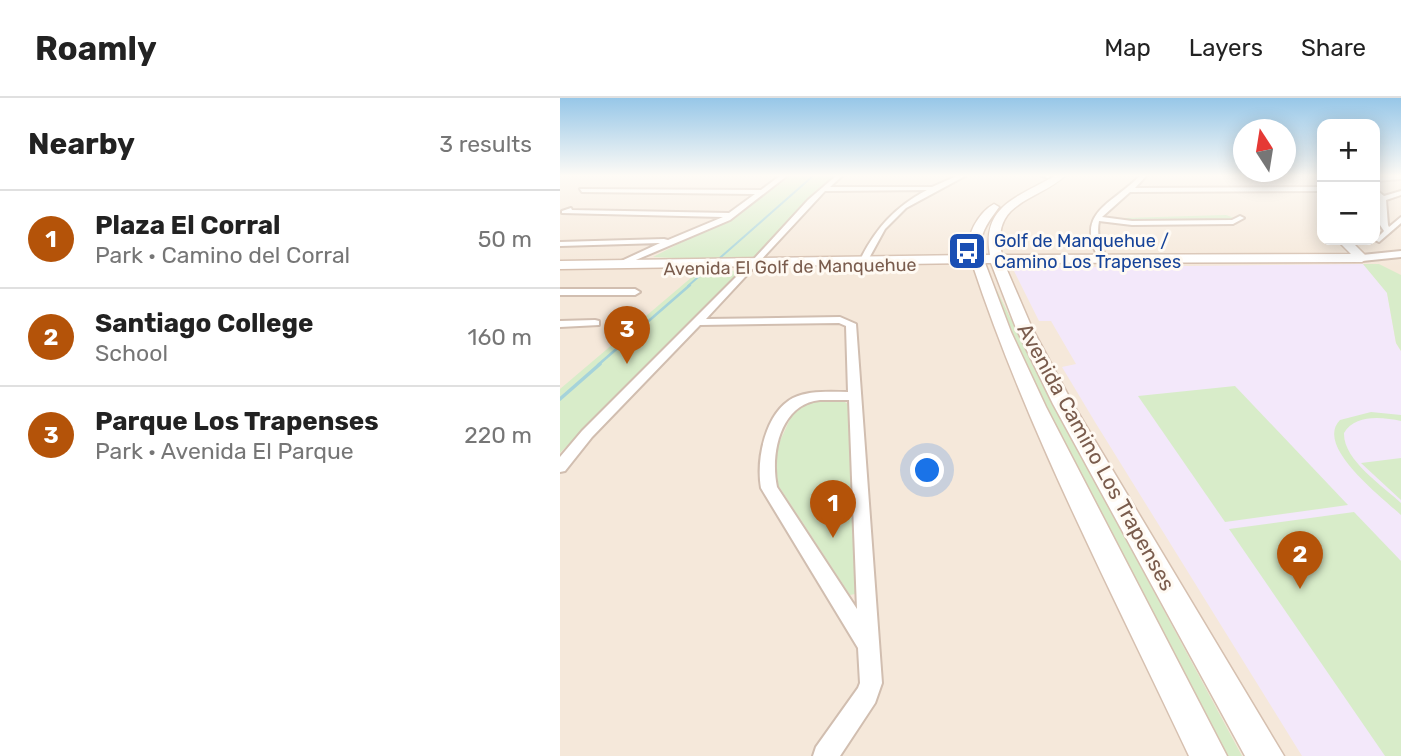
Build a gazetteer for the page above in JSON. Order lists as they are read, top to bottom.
{
  "streets": {
    "main road": ["Avenida El Golf de Manquehue", "Avenida Camino Los Trapenses"]
  },
  "crossings": [
    ["Avenida El Golf de Manquehue", "Avenida Camino Los Trapenses"]
  ],
  "places": {
    "bus stop": ["Golf de Manquehue / Camino Los Trapenses"]
  },
  "north": "top",
  "page": {
    "header": "Roamly",
    "nav": ["Map", "Layers", "Share"],
    "heading": ["Nearby", "3 results"],
    "map_buttons": ["+", "−"],
    "list": [
      {
        "mark": "1",
        "name": "Plaza El Corral",
        "note": "Park · Camino del Corral",
        "value": "50 m"
      },
      {
        "mark": "2",
        "name": "Santiago College",
        "note": "School",
        "value": "160 m"
      },
      {
        "mark": "3",
        "name": "Parque Los Trapenses",
        "note": "Park · Avenida El Parque",
        "value": "220 m"
      }
    ],
    "pins": ["3", "1", "2"]
  }
}
